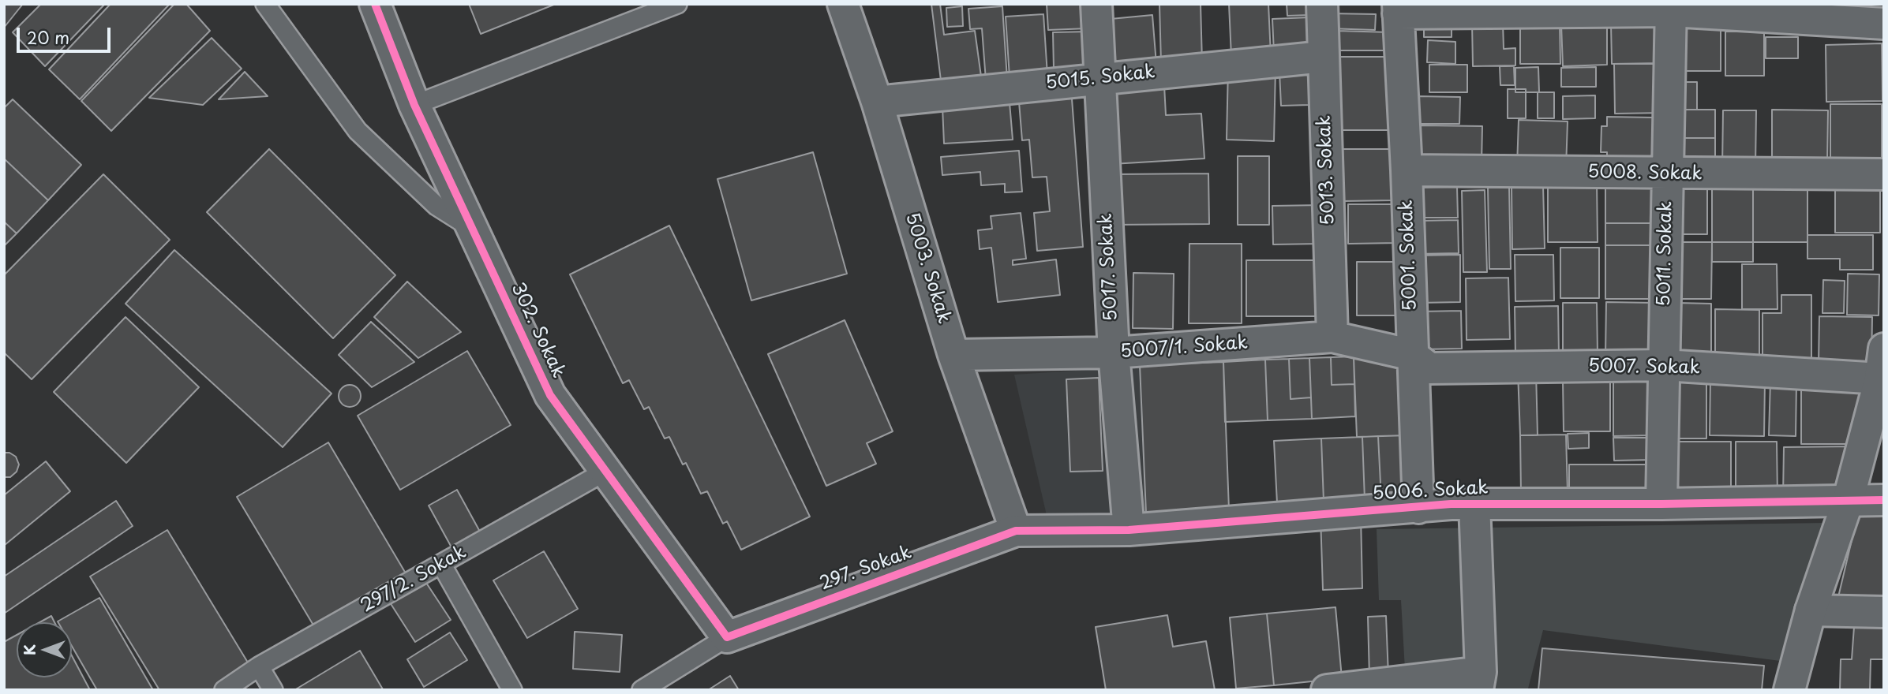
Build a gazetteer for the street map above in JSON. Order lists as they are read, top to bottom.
{
  "streets": {
    "street": [
      "5015. Sokak",
      "5013. Sokak",
      "5008. Sokak",
      "5011. Sokak",
      "5001. Sokak",
      "5017. Sokak",
      "5003. Sokak",
      "302. Sokak",
      "5007/1. Sokak",
      "5007. Sokak",
      "5006. Sokak",
      "297. Sokak"
    ],
    "lane": ["297/2. Sokak"]
  },
  "crossings": [
    ["5015. Sokak", "5013. Sokak"],
    ["5015. Sokak", "5017. Sokak"],
    ["5015. Sokak", "5003. Sokak"],
    ["5013. Sokak", "5007/1. Sokak"],
    ["5008. Sokak", "5011. Sokak"],
    ["5008. Sokak", "5001. Sokak"],
    ["5011. Sokak", "5007. Sokak"],
    ["5011. Sokak", "5006. Sokak"],
    ["5001. Sokak", "5007/1. Sokak"],
    ["5001. Sokak", "5007. Sokak"],
    ["5001. Sokak", "5006. Sokak"],
    ["5017. Sokak", "5007/1. Sokak"],
    ["5017. Sokak", "5006. Sokak"],
    ["5003. Sokak", "5007/1. Sokak"],
    ["5003. Sokak", "5006. Sokak"],
    ["5003. Sokak", "297. Sokak"],
    ["302. Sokak", "297. Sokak"],
    ["302. Sokak", "297/2. Sokak"],
    ["5007/1. Sokak", "5007. Sokak"],
    ["5006. Sokak", "297. Sokak"]
  ],
  "scale_bar": "20 m",
  "north": "left"
}
